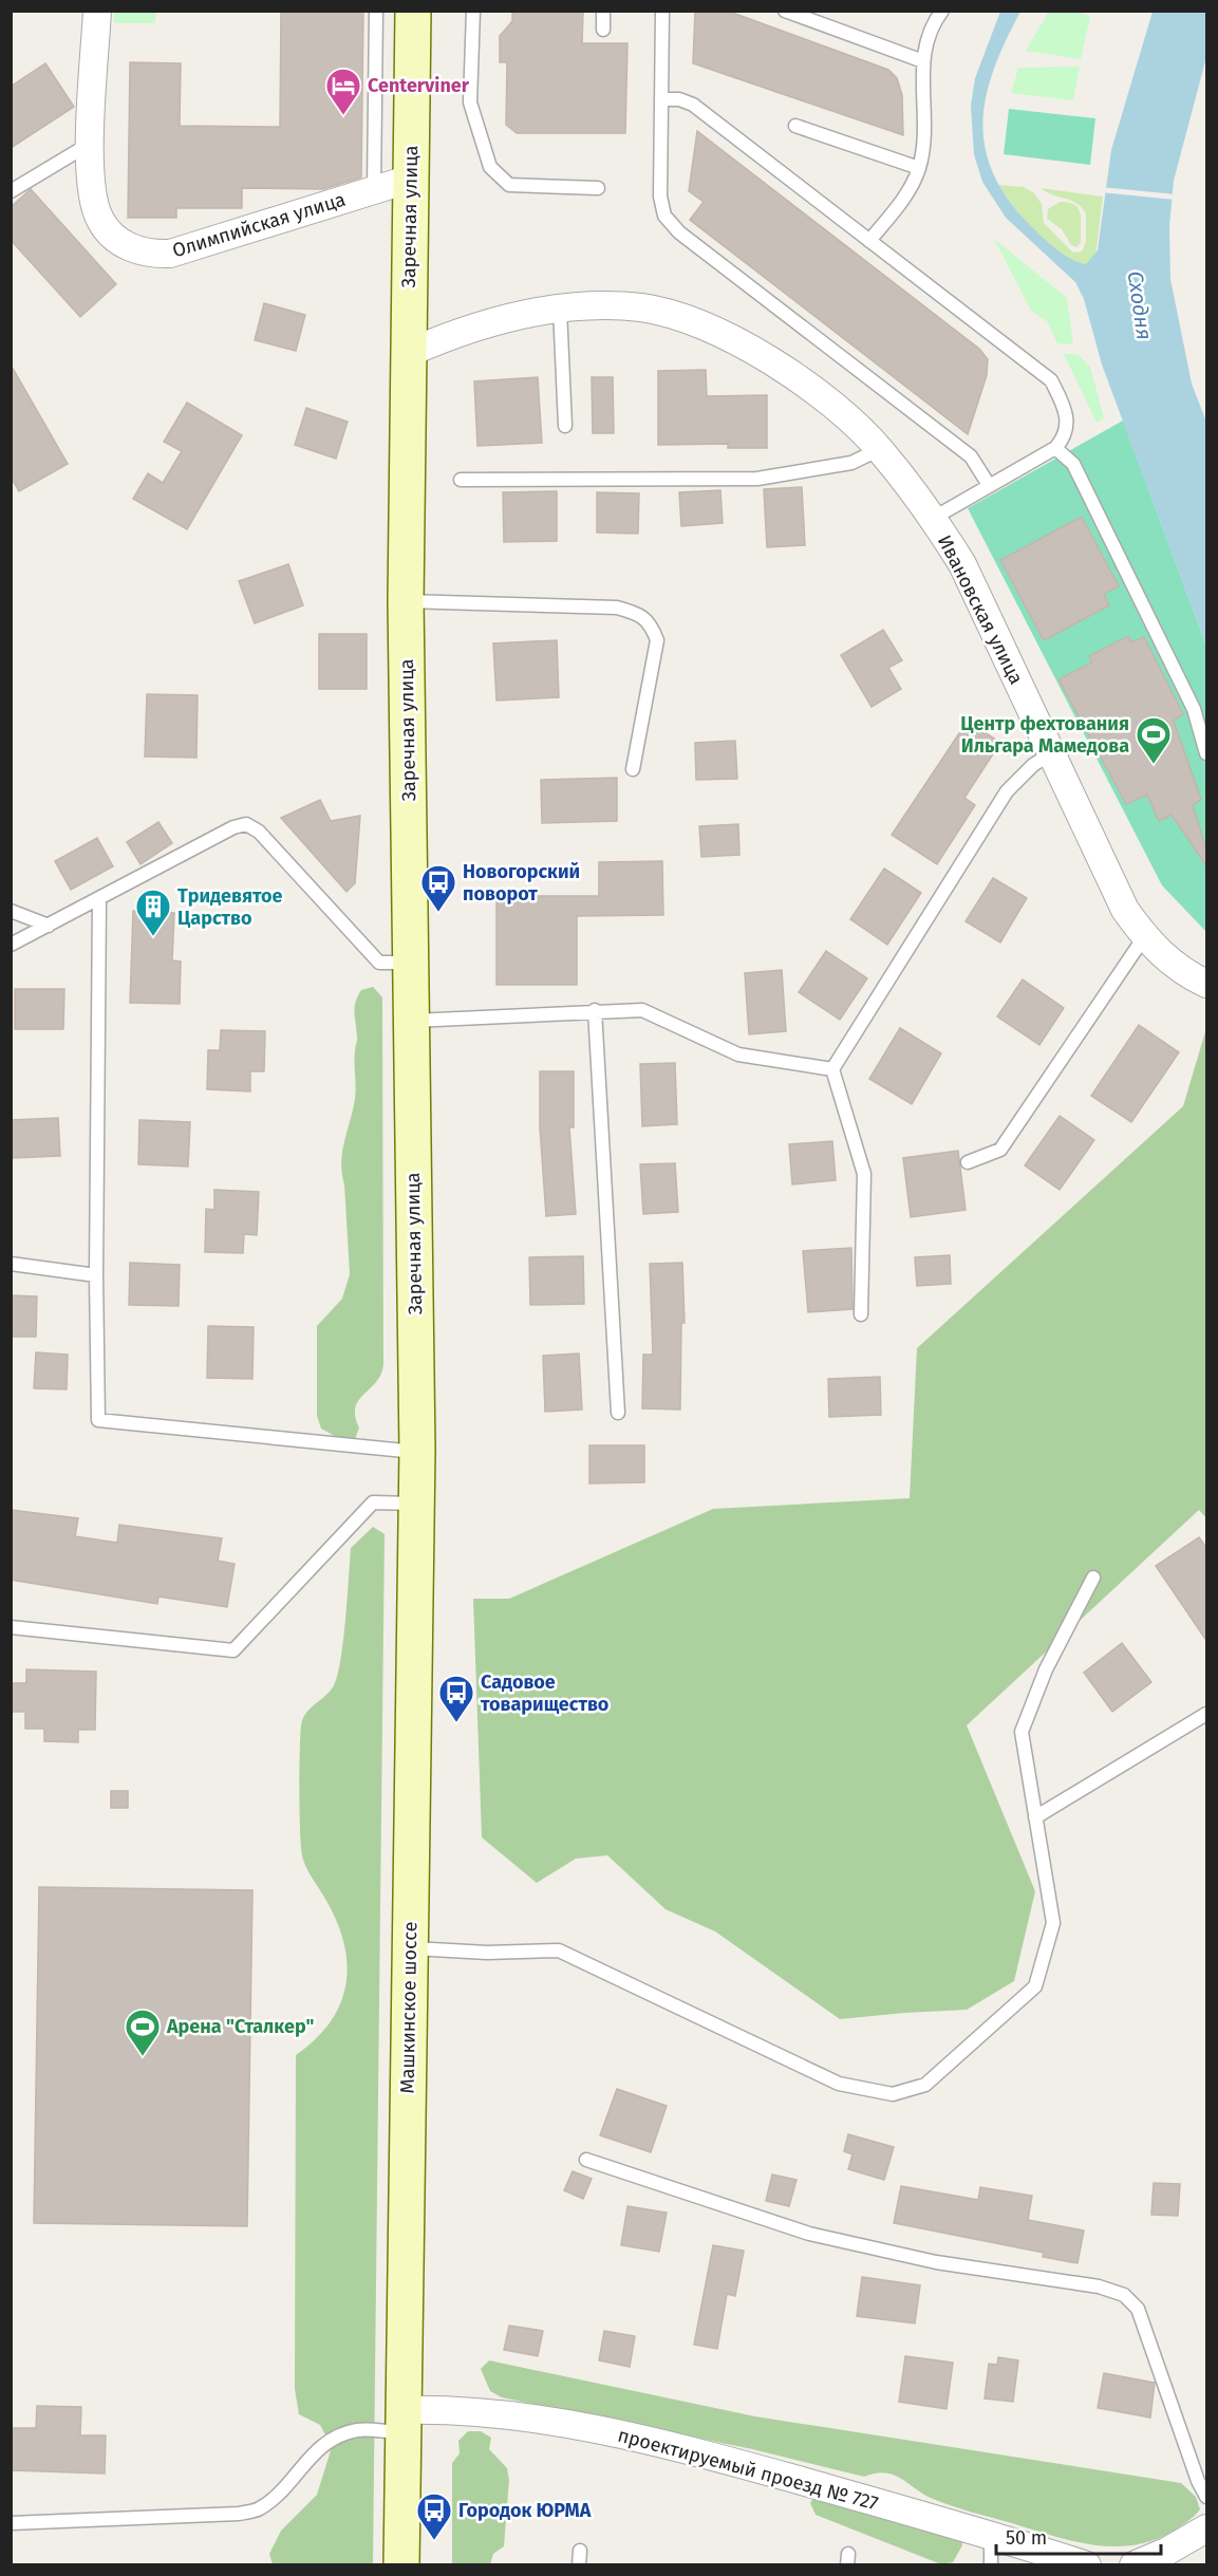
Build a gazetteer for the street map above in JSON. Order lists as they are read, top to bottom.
{
  "streets": {
    "main road": ["Заречная улица", "Машкинское шоссе"],
    "street": ["Олимпийская улица", "Ивановская улица", "проектируемый проезд № 727"]
  },
  "crossings": [
    ["Заречная улица", "Олимпийская улица"],
    ["Заречная улица", "Ивановская улица"],
    ["Заречная улица", "Машкинское шоссе"],
    ["Машкинское шоссе", "проектируемый проезд № 727"]
  ],
  "water": ["Сходня"],
  "places": {
    "hotel": ["Centerviner"],
    "sports": ["Центр фехтования Ильгара Мамедова", "Арена \"Сталкер\""],
    "bus stop": ["Новогорский поворот", "Садовое товарищество", "Городок ЮРМА"],
    "building": ["Тридевятое Царство"]
  },
  "scale_bar": "50 m"
}
